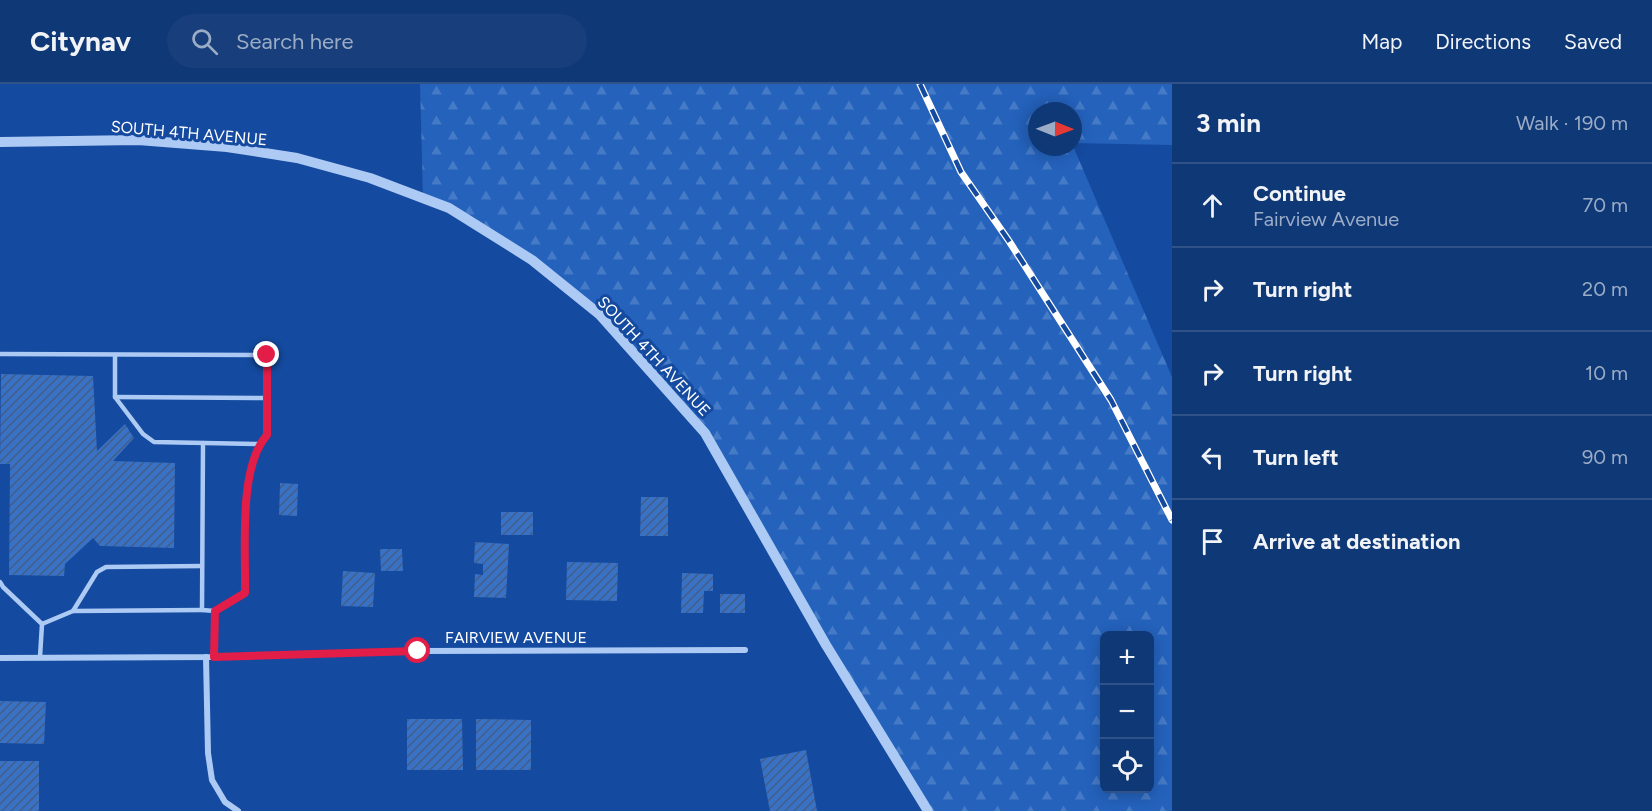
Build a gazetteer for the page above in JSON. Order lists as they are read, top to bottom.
{
  "streets": {
    "street": ["SOUTH 4TH AVENUE", "FAIRVIEW AVENUE"]
  },
  "north": "right",
  "page": {
    "header": "Citynav",
    "search": "Search here",
    "nav": ["Map", "Directions", "Saved"],
    "heading": ["3 min", "Walk · 190 m"],
    "list": [
      ["Continue", "Fairview Avenue", "70 m"],
      ["Turn right", "20 m"],
      ["Turn right", "10 m"],
      ["Turn left", "90 m"],
      "Arrive at destination"
    ],
    "map_buttons": ["+", "−"]
  }
}
